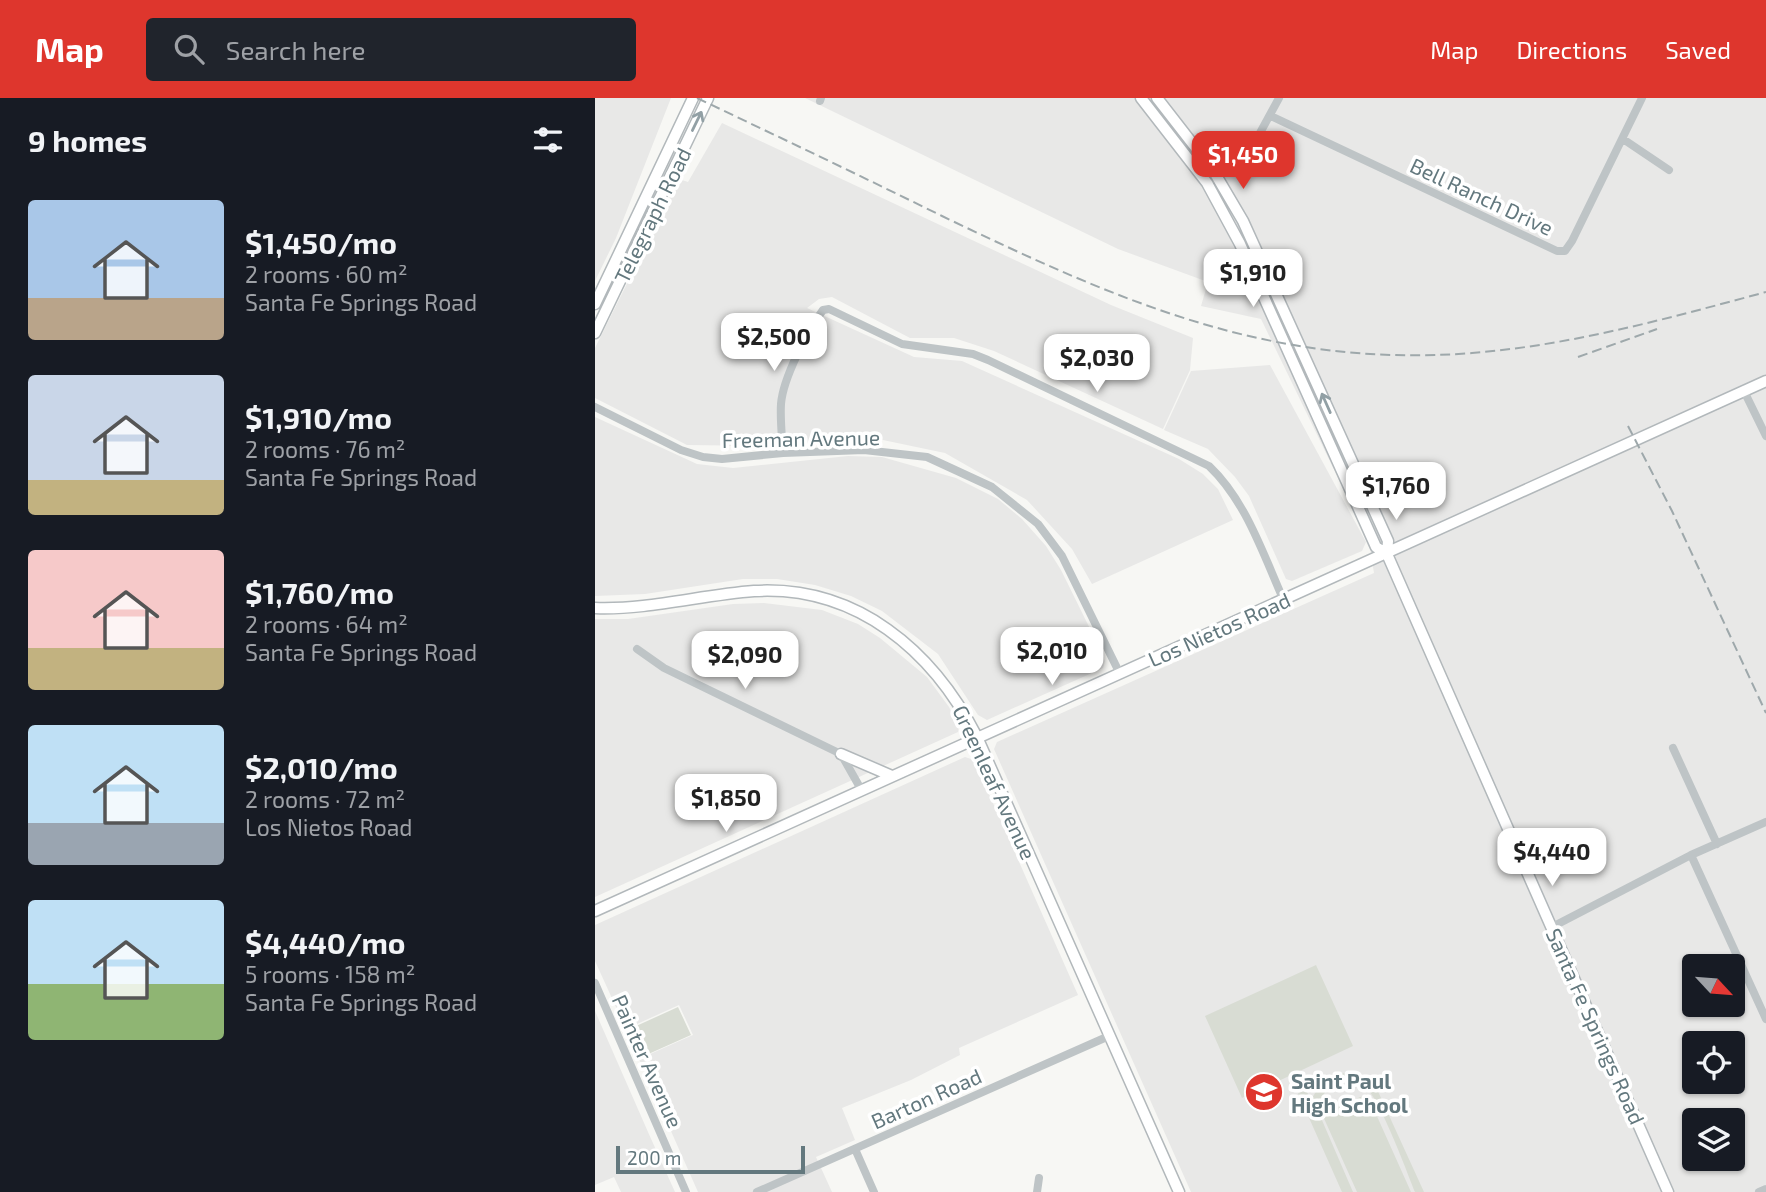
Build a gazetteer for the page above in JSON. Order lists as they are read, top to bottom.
{
  "streets": {
    "main road": [
      "Telegraph Road",
      "Los Nietos Road",
      "Greenleaf Avenue",
      "Santa Fe Springs Road"
    ],
    "street": [
      "Bell Ranch Drive",
      "Freeman Avenue",
      "Painter Avenue",
      "Barton Road"
    ]
  },
  "crossings": [
    ["Freeman Avenue", "Los Nietos Road"],
    ["Los Nietos Road", "Greenleaf Avenue"],
    ["Los Nietos Road", "Santa Fe Springs Road"],
    ["Greenleaf Avenue", "Barton Road"]
  ],
  "places": {
    "school or university": ["Saint Paul High School"]
  },
  "scale_bar": "200 m",
  "north": "bottom right",
  "page": {
    "header": "Map",
    "search": "Search here",
    "nav": ["Map", "Directions", "Saved"],
    "heading": "9 homes",
    "price": [
      "$1,450",
      "$1,910",
      "$2,500",
      "$2,030",
      "$1,760",
      "$2,010",
      "$2,090",
      "$1,850",
      "$4,440"
    ],
    "list": [
      {
        "name": "$1,450/mo",
        "note": "2 rooms · 60 m² · Santa Fe Springs Road"
      },
      {
        "name": "$1,910/mo",
        "note": "2 rooms · 76 m² · Santa Fe Springs Road"
      },
      {
        "name": "$1,760/mo",
        "note": "2 rooms · 64 m² · Santa Fe Springs Road"
      },
      {
        "name": "$2,010/mo",
        "note": "2 rooms · 72 m² · Los Nietos Road"
      },
      {
        "name": "$4,440/mo",
        "note": "5 rooms · 158 m² · Santa Fe Springs Road"
      }
    ],
    "scale": "200 m"
  }
}
